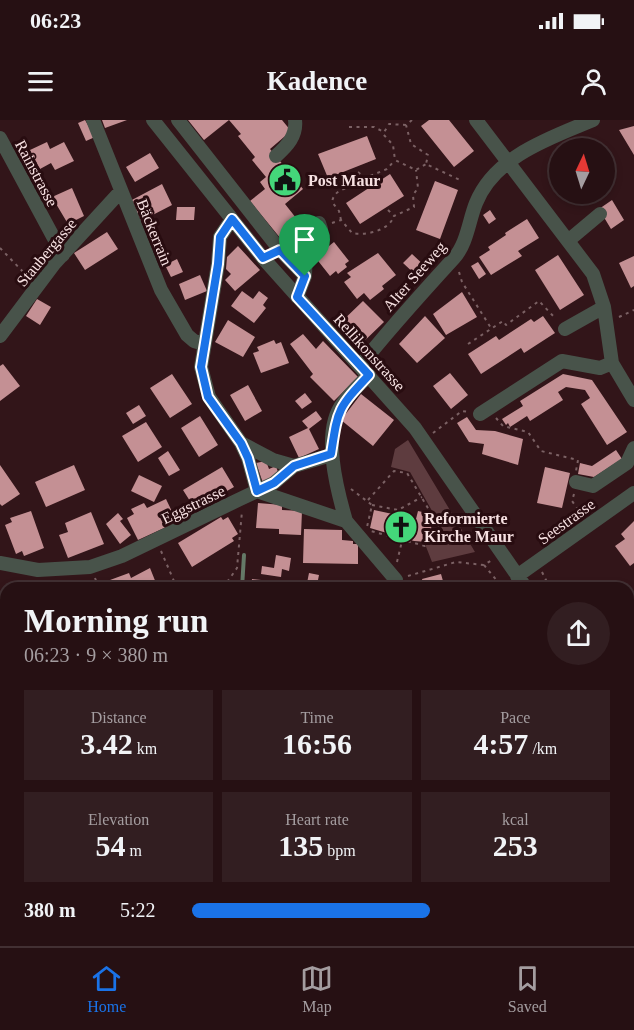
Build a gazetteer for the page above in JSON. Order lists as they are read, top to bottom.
{
  "streets": {
    "street": [
      "Rainstrasse",
      "Bäckerrain",
      "Staubergasse",
      "Alter Seeweg",
      "Rellikonstrasse",
      "Eggstrasse",
      "Seestrasse"
    ]
  },
  "crossings": [
    ["Rainstrasse", "Staubergasse"],
    ["Bäckerrain", "Staubergasse"],
    ["Alter Seeweg", "Rellikonstrasse"],
    ["Rellikonstrasse", "Seestrasse"]
  ],
  "places": {
    "public building": ["Post Maur"],
    "church": ["Reformierte Kirche Maur"]
  },
  "north": "top",
  "page": {
    "status": "06:23",
    "header": "Kadence",
    "heading": ["Morning run", "06:23 · 9 × 380 m"],
    "stats": [
      ["Distance", "3.42 km"],
      ["Time", "16:56"],
      ["Pace", "4:57 /km"],
      ["Elevation", "54 m"],
      ["Heart rate", "135 bpm"],
      ["kcal", "253"]
    ],
    "list": [
      {
        "name": "380 m",
        "note": "5:22"
      }
    ],
    "tabs": ["Home", "Map", "Saved"]
  }
}
